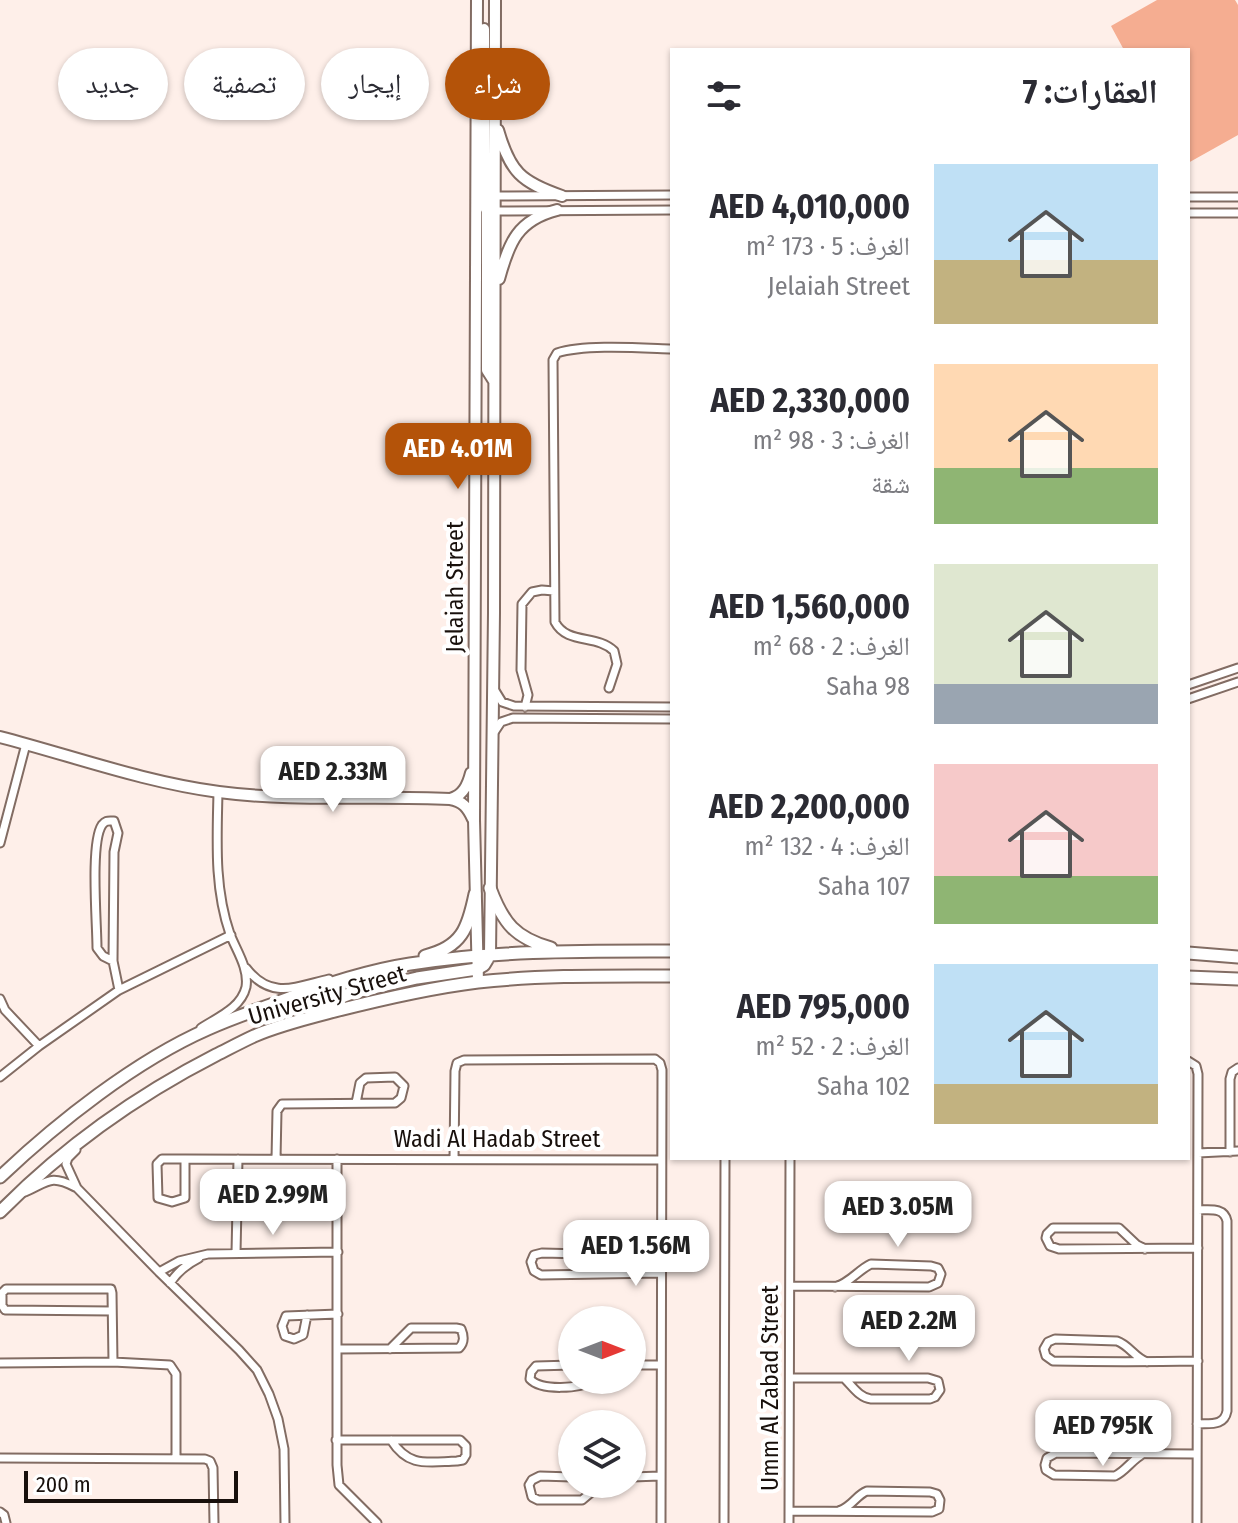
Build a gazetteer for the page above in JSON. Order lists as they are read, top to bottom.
{
  "streets": {
    "main road": ["Jelaiah Street", "University Street"],
    "street": ["Wadi Al Hadab Street", "Umm Al Zabad Street"]
  },
  "crossings": [
    ["Jelaiah Street", "University Street"]
  ],
  "scale_bar": "200 m",
  "north": "right",
  "page": {
    "chip": [
      "شراء",
      "إيجار",
      "تصفية",
      "جديد"
    ],
    "heading": "العقارات: 7",
    "list": [
      {
        "name": "AED 4,010,000",
        "note": "الغرف: 5 · 173 m² · Jelaiah Street"
      },
      {
        "name": "AED 2,330,000",
        "note": "الغرف: 3 · 98 m² · شقة"
      },
      {
        "name": "AED 1,560,000",
        "note": "الغرف: 2 · 68 m² · Saha 98"
      },
      {
        "name": "AED 2,200,000",
        "note": "الغرف: 4 · 132 m² · Saha 107"
      },
      {
        "name": "AED 795,000",
        "note": "الغرف: 2 · 52 m² · Saha 102"
      }
    ],
    "price": [
      "AED 4.01M",
      "AED 2.33M",
      "AED 2.99M",
      "AED 3.05M",
      "AED 1.56M",
      "AED 2.2M",
      "AED 795K"
    ],
    "scale": "200 m"
  }
}
